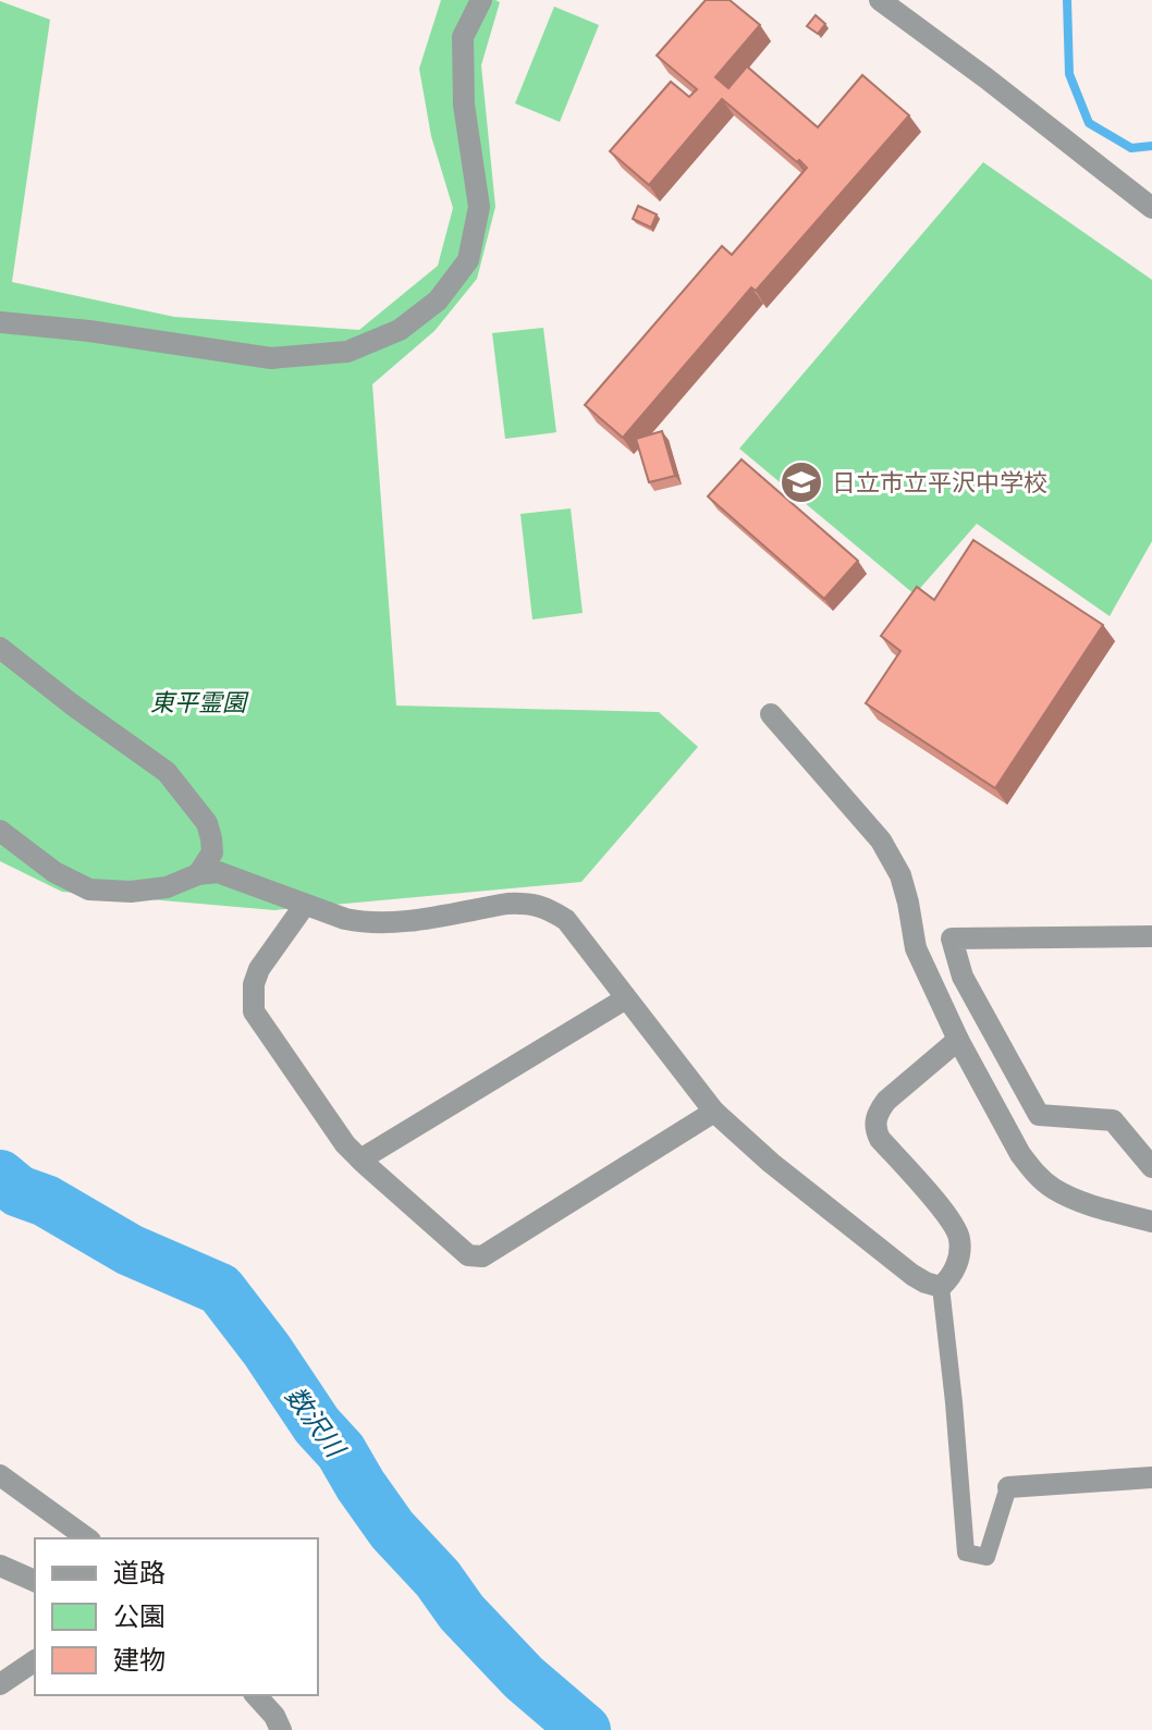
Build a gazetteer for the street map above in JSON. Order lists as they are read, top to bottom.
{
  "water": ["数沢川"],
  "parks": ["東平霊園"],
  "places": {
    "school or university": ["日立市立平沢中学校"]
  },
  "legend": ["道路", "公園", "建物"]
}
